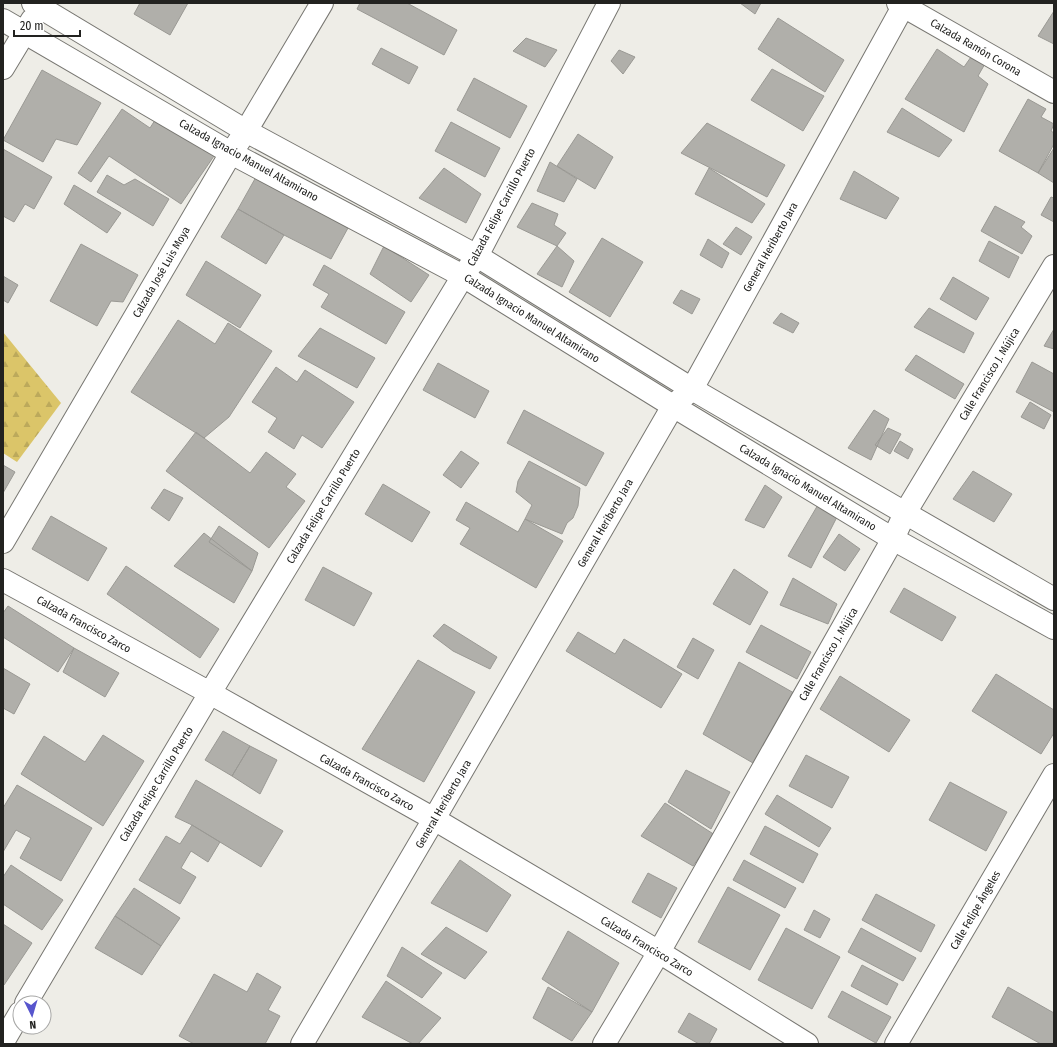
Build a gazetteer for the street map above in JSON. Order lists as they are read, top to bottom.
{
  "streets": {
    "street": [
      "Calzada Ramón Corona",
      "Calzada Ignacio Manuel Altamirano",
      "Calzada Felipe Carrillo Puerto",
      "General Heriberto Jara",
      "Calzada José Luis Moya",
      "Calle Francisco J. Mújica",
      "Calzada Francisco Zarco",
      "Calle Felipe Ángeles"
    ]
  },
  "crossings": [
    ["Calzada Ramón Corona", "General Heriberto Jara"],
    ["Calzada Ignacio Manuel Altamirano", "Calzada Felipe Carrillo Puerto"],
    ["Calzada Ignacio Manuel Altamirano", "General Heriberto Jara"],
    ["Calzada Ignacio Manuel Altamirano", "Calzada José Luis Moya"],
    ["Calzada Ignacio Manuel Altamirano", "Calle Francisco J. Mújica"],
    ["Calzada Felipe Carrillo Puerto", "Calzada Francisco Zarco"],
    ["General Heriberto Jara", "Calzada Francisco Zarco"],
    ["Calle Francisco J. Mújica", "Calzada Francisco Zarco"]
  ],
  "scale_bar": "20 m",
  "north": "bottom"
}
